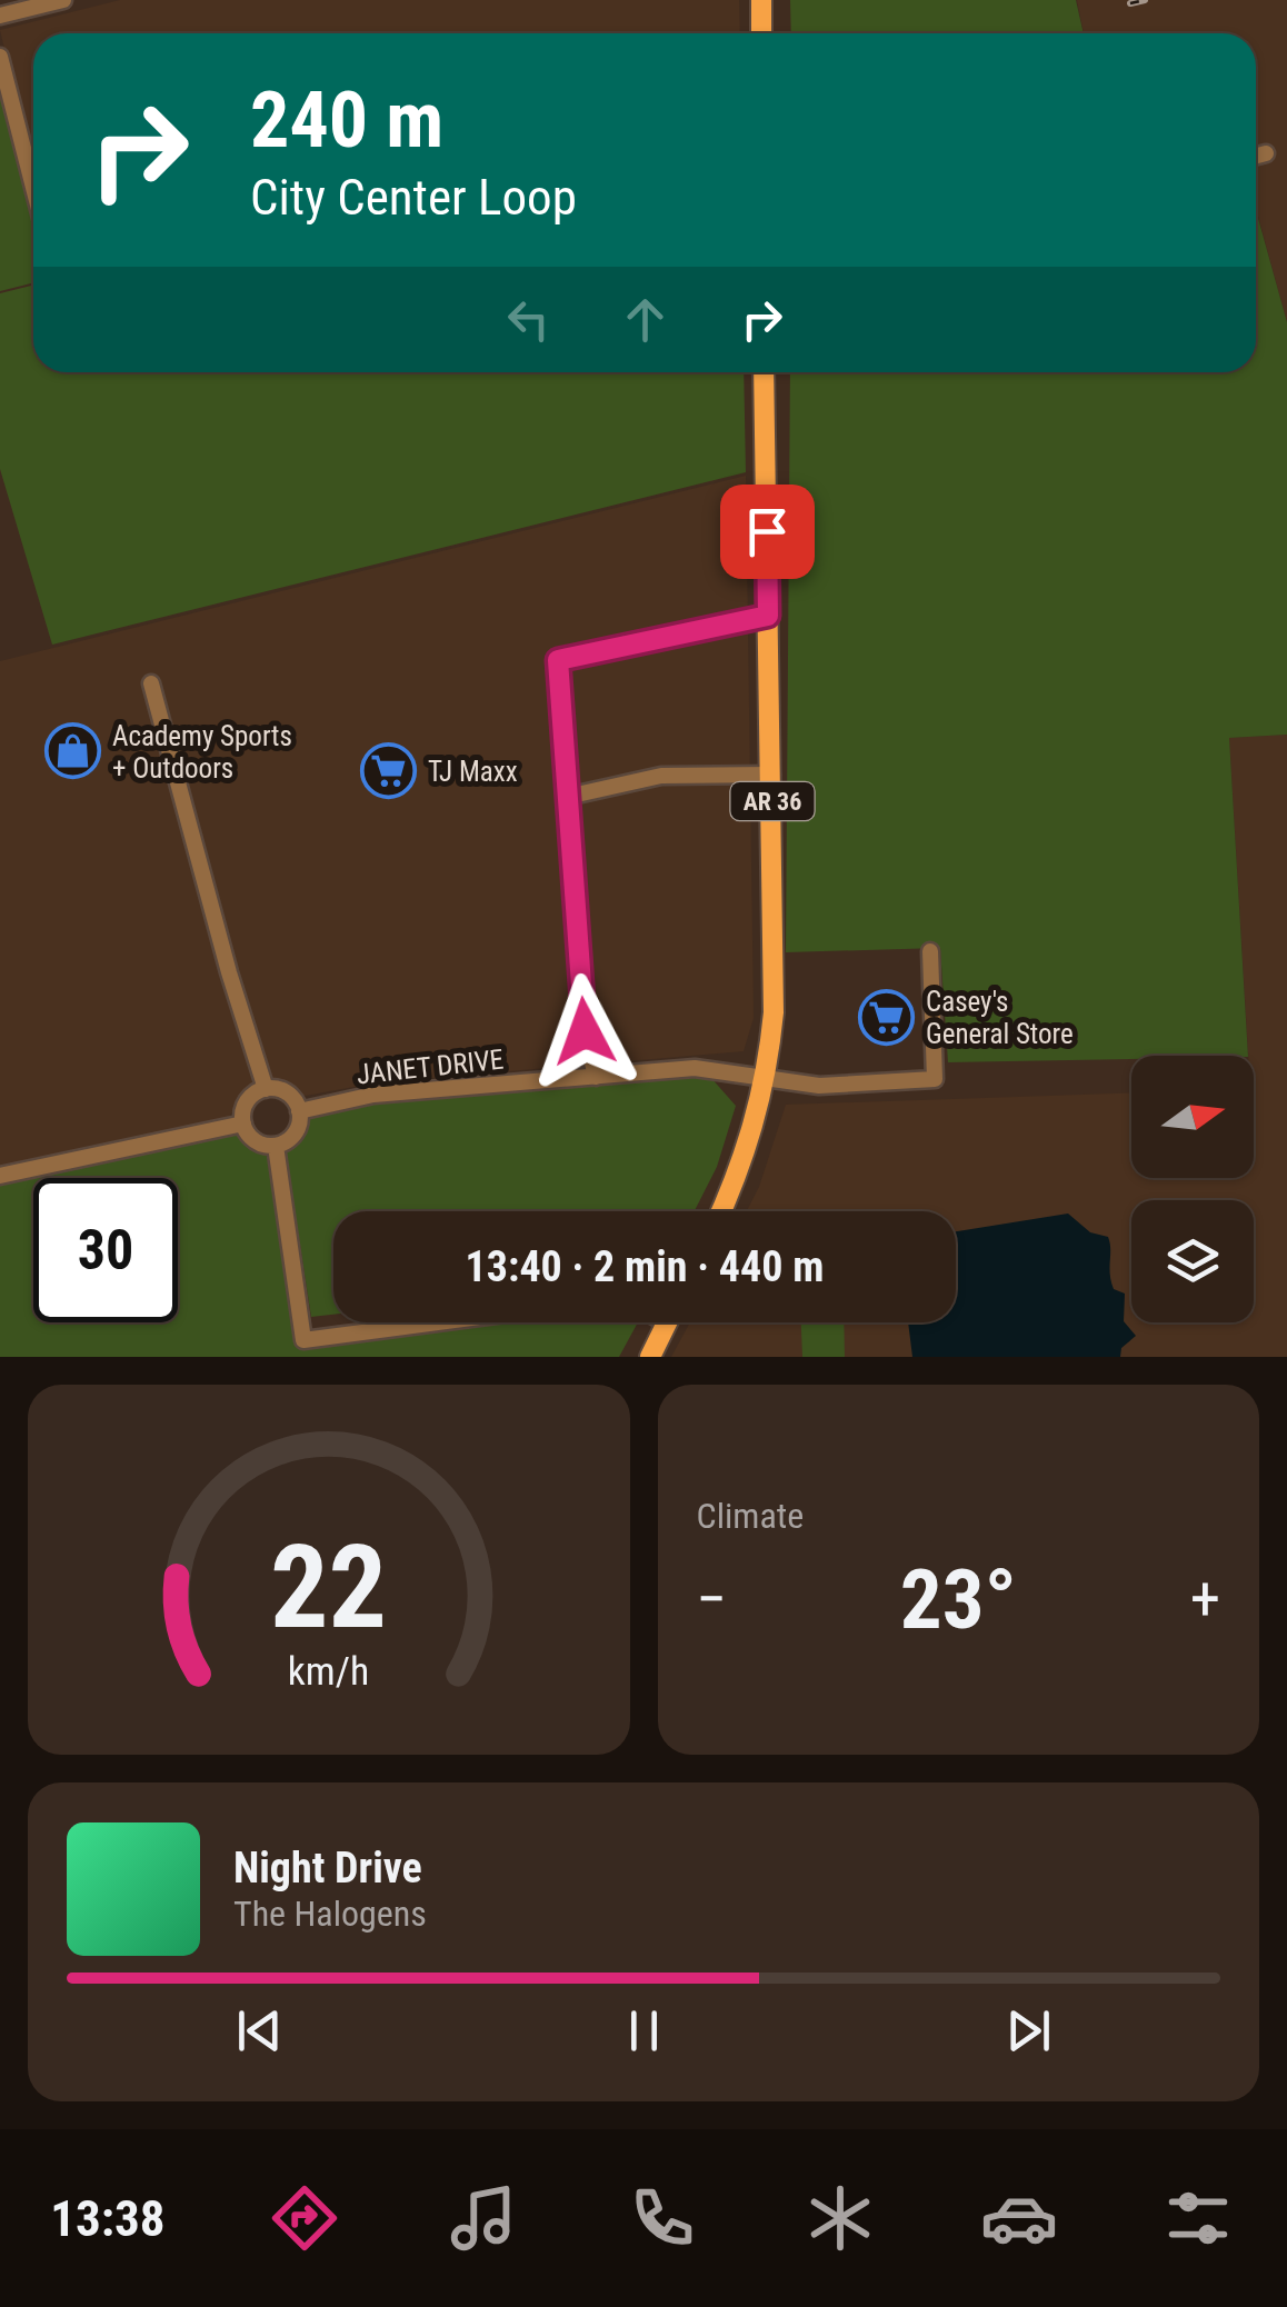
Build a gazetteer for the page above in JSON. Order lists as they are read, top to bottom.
{
  "streets": {
    "main road": ["AR 36"],
    "street": ["JANET DRIVE"]
  },
  "crossings": [
    ["AR 36", "JANET DRIVE"]
  ],
  "places": {
    "shop": ["Academy Sports + Outdoors"],
    "supermarket": ["TJ Maxx", "Casey's General Store"]
  },
  "north": "right",
  "page": {
    "turn": ["240 m", "City Center Loop"],
    "limit": "30",
    "trip": "13:40 · 2 min · 440 m",
    "tile": "Climate",
    "heat": ["−", "23°", "+"],
    "song": ["Night Drive", "The Halogens"],
    "tabs": "13:38",
    "gauge": ["22", "km/h"]
  }
}
